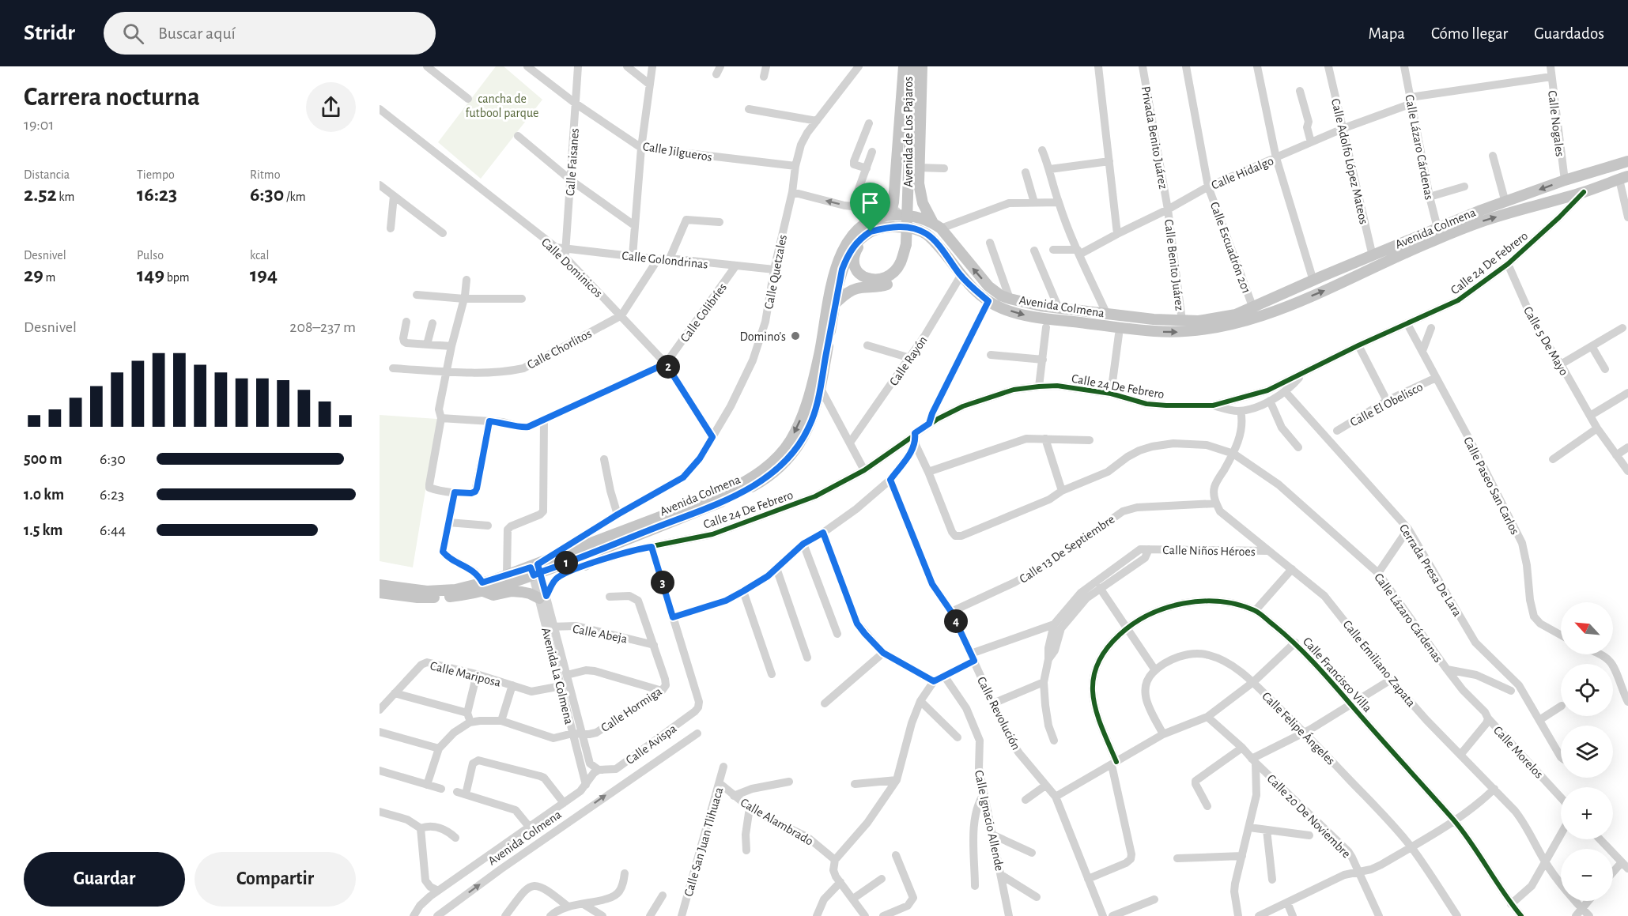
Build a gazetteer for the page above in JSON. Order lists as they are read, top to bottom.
{
  "streets": {
    "main road": ["Avenida de Los Pajaros", "Avenida Colmena"],
    "street": [
      "Calle Nogales",
      "Privada Benito Juárez",
      "Calle Lázaro Cárdenas",
      "Calle Jilgueros",
      "Calle Adolfo López Mateos",
      "Calle Faisanes",
      "Calle Hidalgo",
      "Calle Escuadrón 201",
      "Calle Golondrinas",
      "Calle 24 De Febrero",
      "Calle Benito Juárez",
      "Calle Dominicos",
      "Calle Quetzales",
      "Calle Colibríes",
      "Calle 5 De Mayo",
      "Calle Chorlitos",
      "Calle Rayón",
      "Calle El Obelisco",
      "Calle Paseo San Carlos",
      "Calle 13 De Septiembre",
      "Calle Niños Héroes",
      "Cerrada Presa De Lara",
      "Calle Abeja",
      "Calle Emiliano Zapata",
      "Calle Mariposa",
      "Calle Francisco Villa",
      "Avenida La Colmena",
      "Calle Hormiga",
      "Calle Revolución",
      "Calle Felipe Ángeles",
      "Calle Avispa",
      "Calle Morelos",
      "Calle 20 De Noviembre",
      "Calle Ignacio Allende",
      "Calle Alambrado",
      "Calle San Juan Tlihuaca"
    ]
  },
  "crossings": [
    ["Calle Nogales", "Calle Hidalgo"],
    ["Calle Nogales", "Avenida Colmena"],
    ["Avenida de Los Pajaros", "Avenida Colmena"],
    ["Privada Benito Juárez", "Calle Hidalgo"],
    ["Privada Benito Juárez", "Calle Benito Juárez"],
    ["Calle Lázaro Cárdenas", "Calle Hidalgo"],
    ["Calle Lázaro Cárdenas", "Avenida Colmena"],
    ["Calle Lázaro Cárdenas", "Calle Morelos"],
    ["Calle Jilgueros", "Calle Faisanes"],
    ["Calle Jilgueros", "Calle Quetzales"],
    ["Calle Adolfo López Mateos", "Calle Hidalgo"],
    ["Calle Adolfo López Mateos", "Avenida Colmena"],
    ["Calle Faisanes", "Calle Golondrinas"],
    ["Calle Faisanes", "Calle Dominicos"],
    ["Calle Hidalgo", "Calle Escuadrón 201"],
    ["Calle Hidalgo", "Calle Benito Juárez"],
    ["Avenida Colmena", "Calle Escuadrón 201"],
    ["Avenida Colmena", "Calle 24 De Febrero"],
    ["Avenida Colmena", "Calle Benito Juárez"],
    ["Avenida Colmena", "Calle Quetzales"],
    ["Avenida Colmena", "Calle Rayón"],
    ["Avenida Colmena", "Avenida La Colmena"],
    ["Avenida Colmena", "Calle Avispa"],
    ["Calle Golondrinas", "Calle Dominicos"],
    ["Calle Golondrinas", "Calle Quetzales"],
    ["Calle Golondrinas", "Calle Colibríes"],
    ["Calle Golondrinas", "Calle Chorlitos"],
    ["Calle 24 De Febrero", "Calle 5 De Mayo"],
    ["Calle 24 De Febrero", "Calle Paseo San Carlos"],
    ["Calle Dominicos", "Calle Quetzales"],
    ["Calle Dominicos", "Calle Colibríes"],
    ["Calle Dominicos", "Calle Chorlitos"],
    ["Calle Quetzales", "Avenida La Colmena"],
    ["Calle El Obelisco", "Calle Paseo San Carlos"],
    ["Calle 13 De Septiembre", "Calle Emiliano Zapata"],
    ["Calle 13 De Septiembre", "Calle Revolución"],
    ["Calle Niños Héroes", "Calle Emiliano Zapata"],
    ["Calle Abeja", "Avenida La Colmena"],
    ["Calle Abeja", "Calle Hormiga"],
    ["Calle Mariposa", "Avenida La Colmena"],
    ["Calle Francisco Villa", "Calle Revolución"],
    ["Avenida La Colmena", "Calle Hormiga"],
    ["Avenida La Colmena", "Calle Avispa"],
    ["Calle Alambrado", "Calle San Juan Tlihuaca"]
  ],
  "parks": ["cancha de futbool parque"],
  "places": ["Domino's"],
  "north": "top left",
  "page": {
    "header": "Stridr",
    "search": "Buscar aquí",
    "nav": ["Mapa", "Cómo llegar", "Guardados"],
    "heading": ["Carrera nocturna", "19:01"],
    "stats": [
      ["Distancia", "2.52 km"],
      ["Tiempo", "16:23"],
      ["Ritmo", "6:30 /km"],
      ["Desnivel", "29 m"],
      ["Pulso", "149 bpm"],
      ["kcal", "194"]
    ],
    "chart": ["Desnivel", "208–237 m"],
    "pins": [
      "2",
      "1",
      "3",
      "4"
    ],
    "list": [
      {
        "name": "500 m",
        "note": "6:30"
      },
      {
        "name": "1.0 km",
        "note": "6:23"
      },
      {
        "name": "1.5 km",
        "note": "6:44"
      }
    ],
    "map_buttons": ["+", "−"],
    "buttons": ["Guardar", "Compartir"]
  }
}
